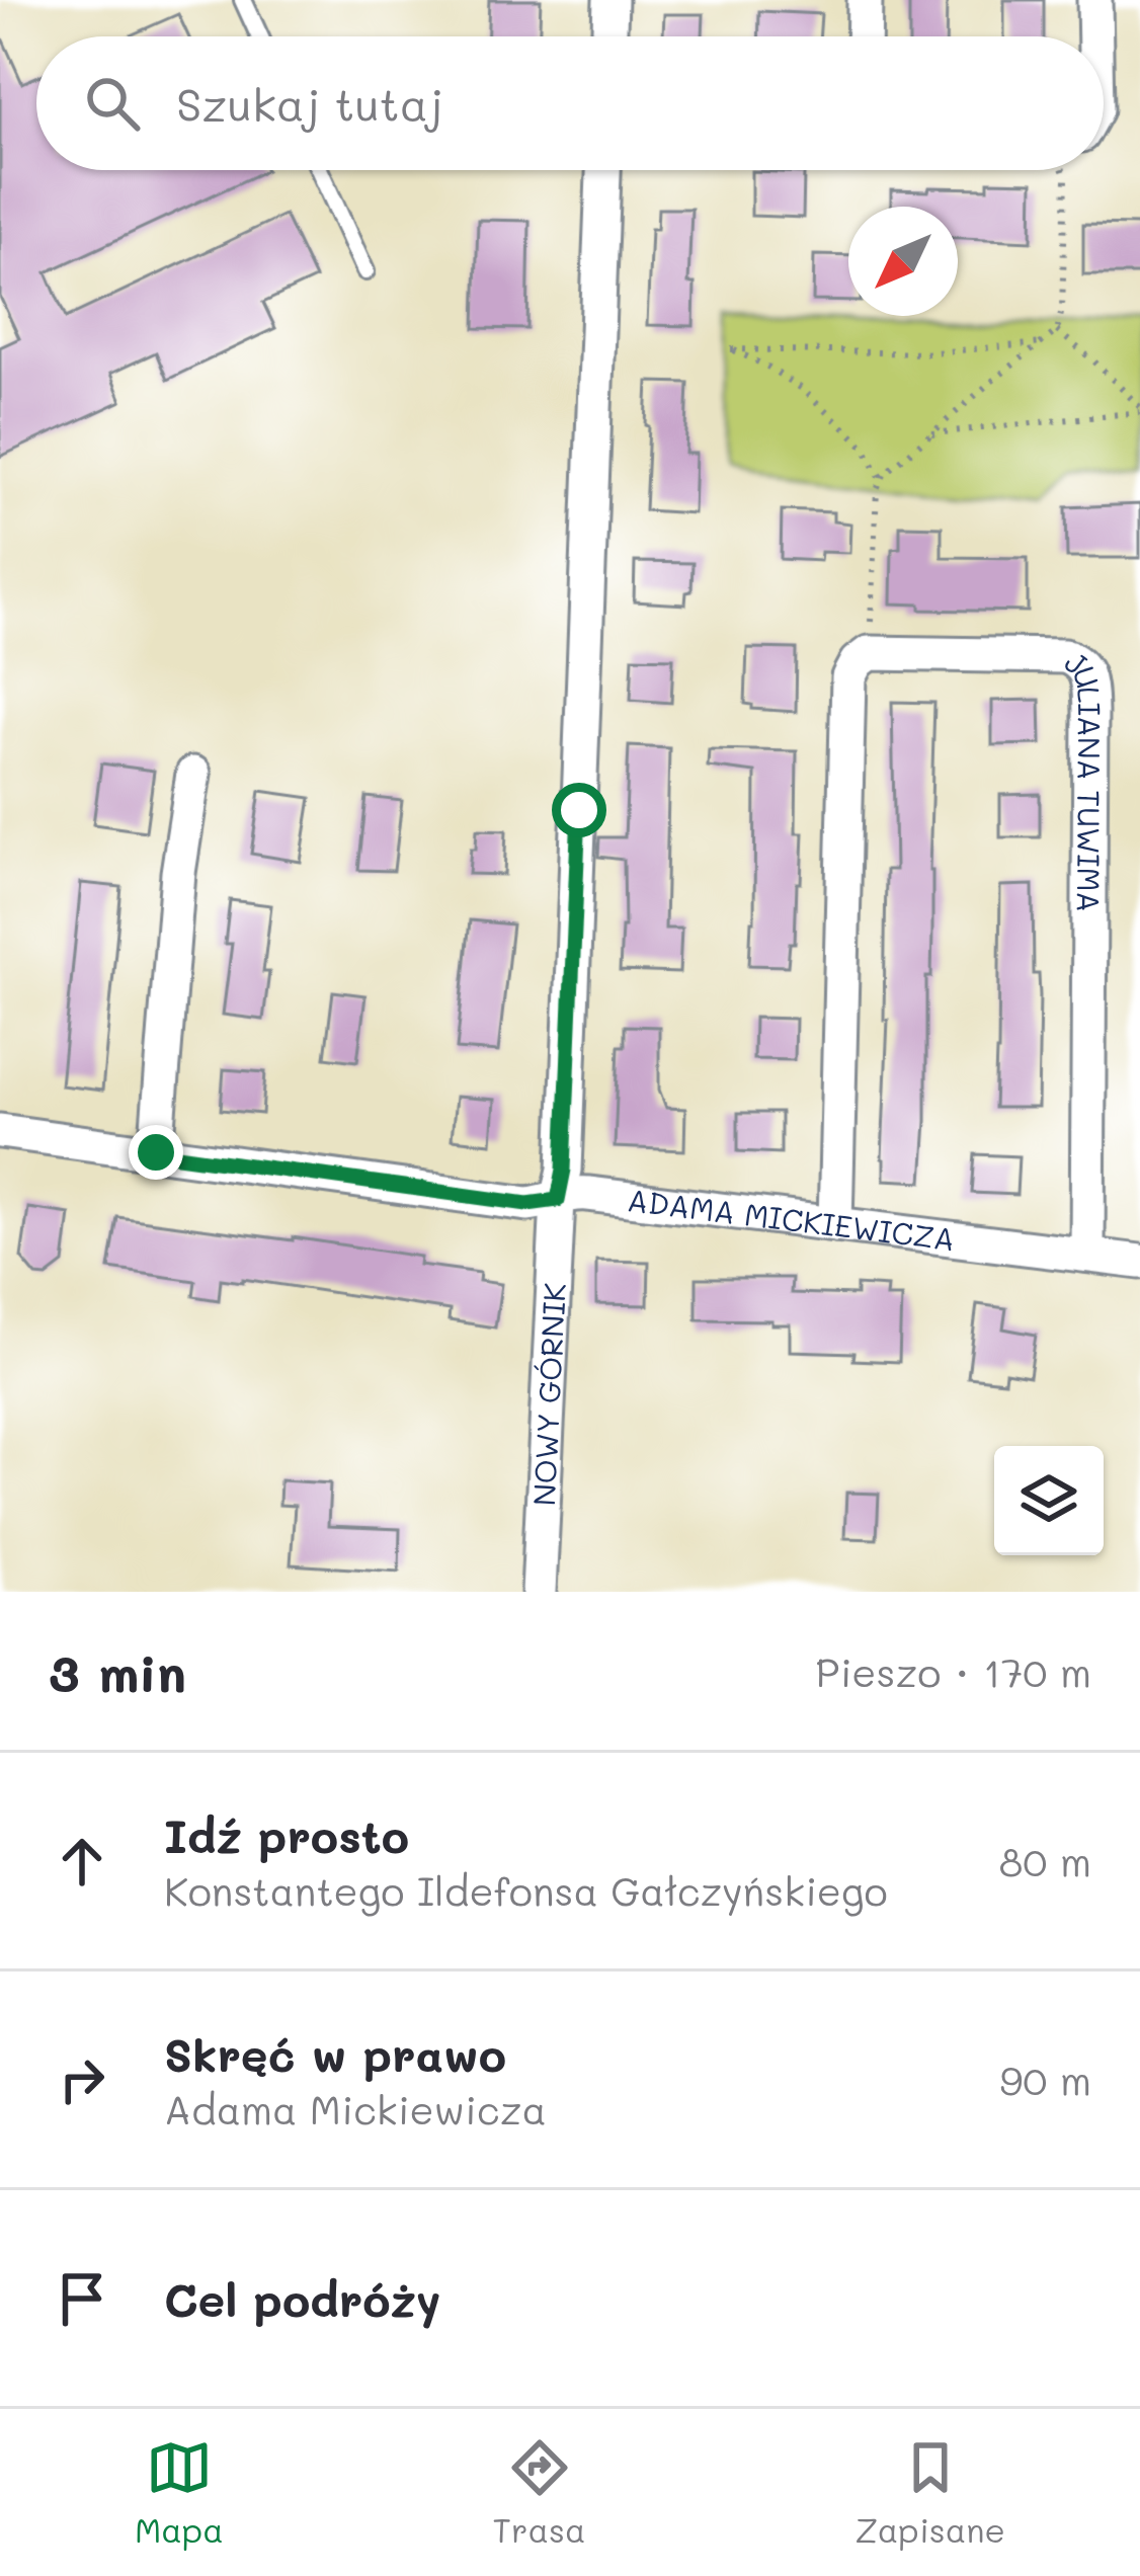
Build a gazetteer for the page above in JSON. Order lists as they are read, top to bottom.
{
  "streets": {
    "street": ["JULIANA TUWIMA", "ADAMA MICKIEWICZA", "NOWY GÓRNIK"]
  },
  "crossings": [
    ["JULIANA TUWIMA", "ADAMA MICKIEWICZA"],
    ["ADAMA MICKIEWICZA", "NOWY GÓRNIK"]
  ],
  "north": "bottom left",
  "page": {
    "search": "Szukaj tutaj",
    "heading": ["3 min", "Pieszo · 170 m"],
    "list": [
      ["Idź prosto", "Konstantego Ildefonsa Gałczyńskiego", "80 m"],
      ["Skręć w prawo", "Adama Mickiewicza", "90 m"],
      "Cel podróży"
    ],
    "nav": ["Mapa", "Trasa", "Zapisane"]
  }
}
